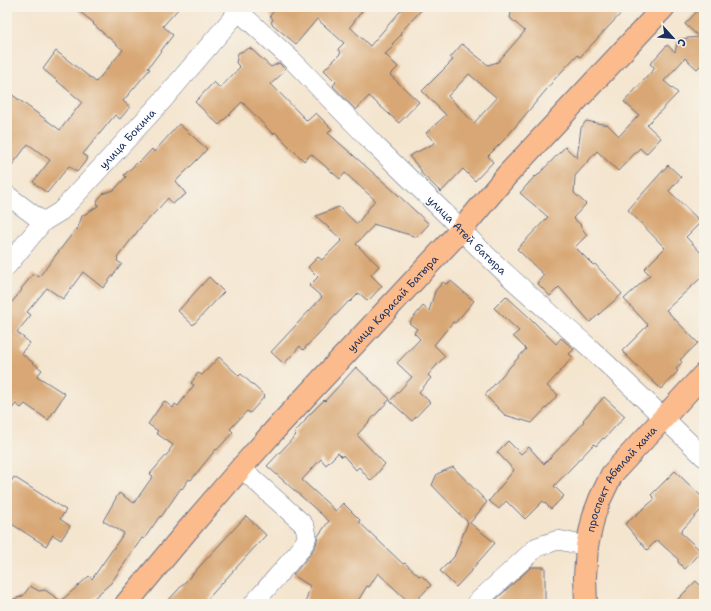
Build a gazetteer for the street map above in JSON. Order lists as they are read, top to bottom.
{
  "streets": {
    "main road": ["улица Карасай Батыра", "проспект Абылай хана"],
    "street": ["улица Бокина", "улица Атей батыра"]
  },
  "crossings": [
    ["улица Бокина", "улица Атей батыра"],
    ["улица Атей батыра", "улица Карасай Батыра"],
    ["улица Атей батыра", "проспект Абылай хана"]
  ],
  "north": "bottom right"
}
